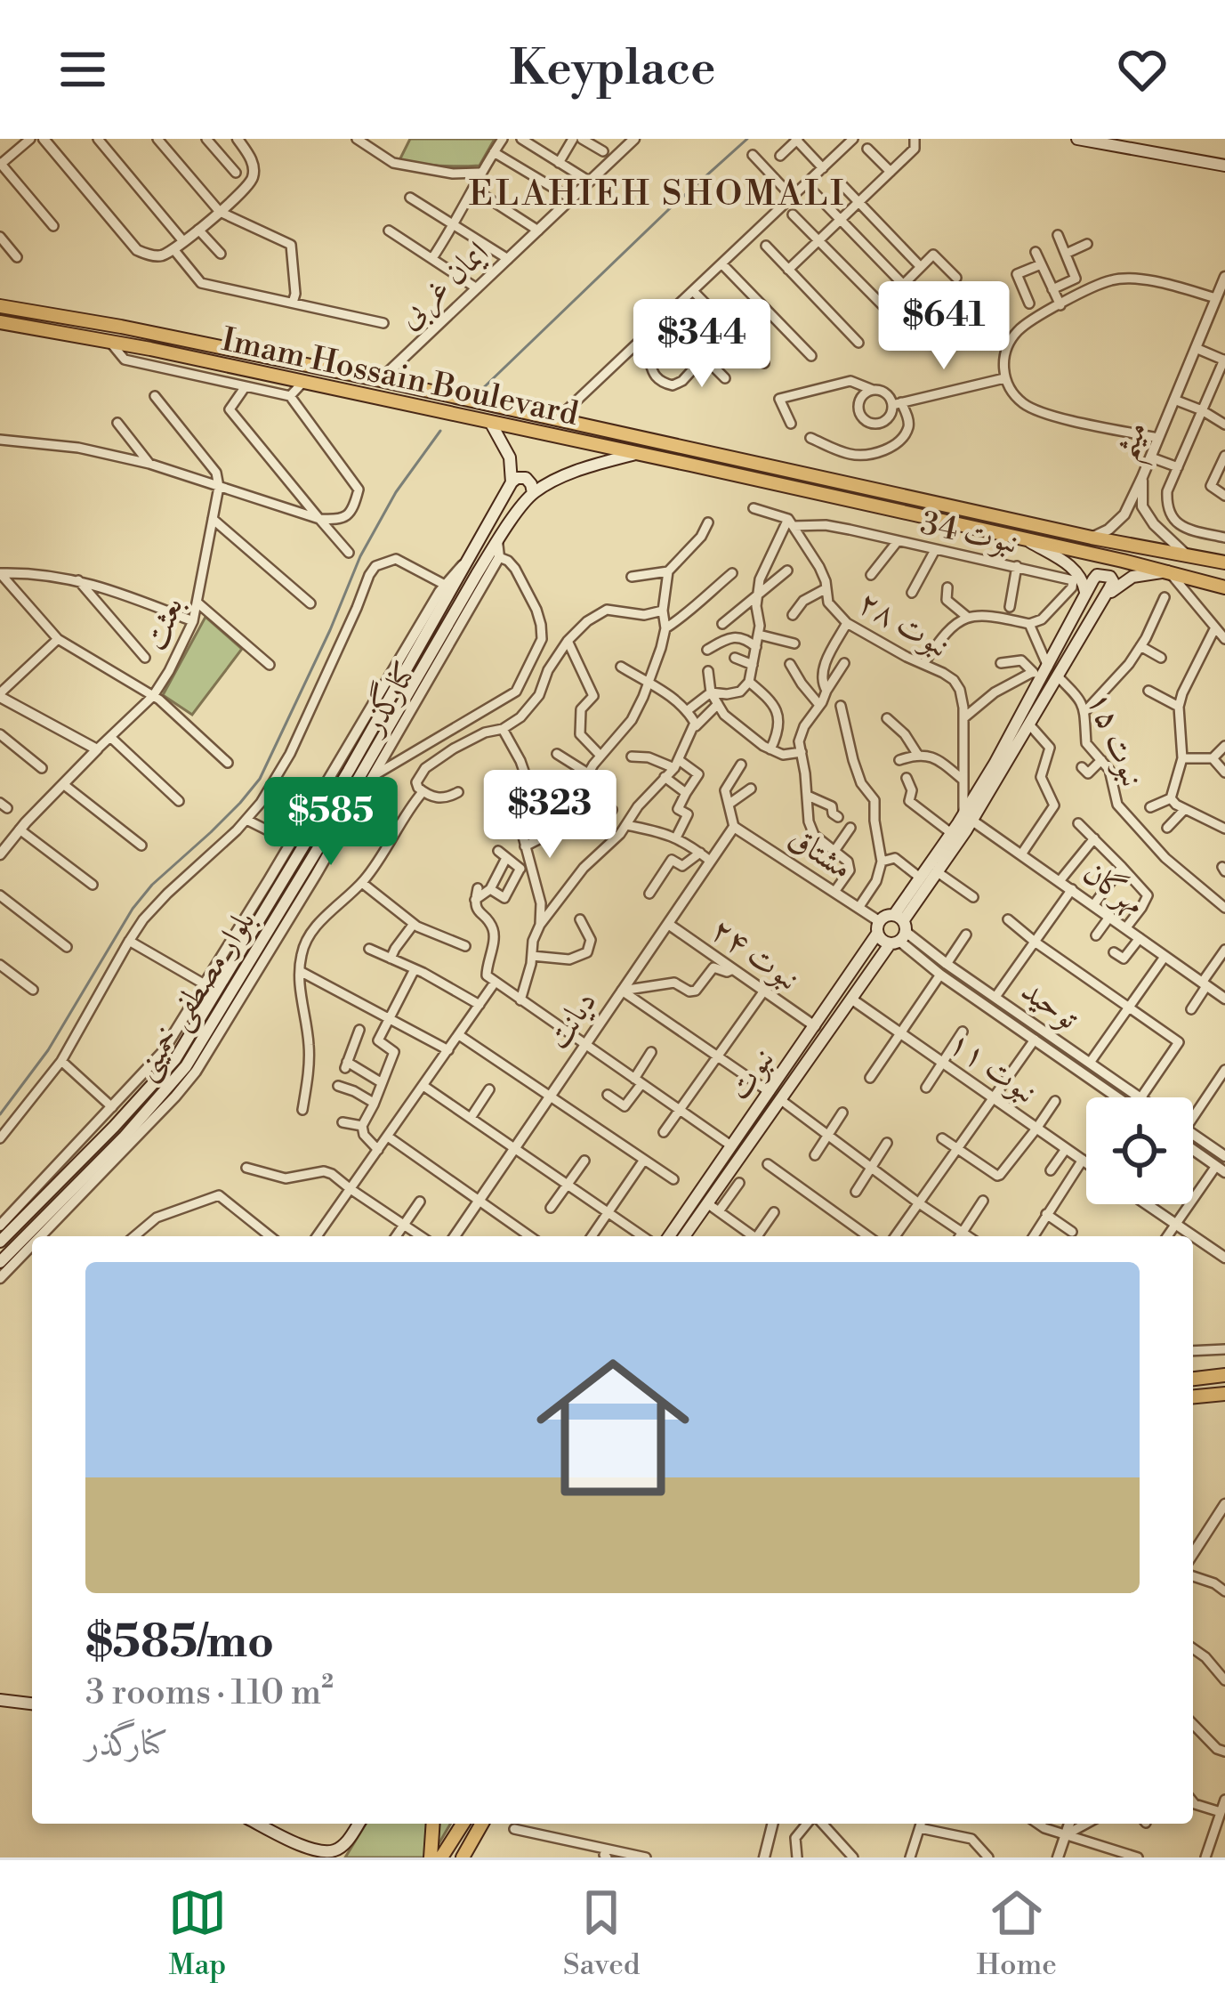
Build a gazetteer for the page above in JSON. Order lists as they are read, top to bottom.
{
  "streets": {
    "main road": ["Imam Hossain Boulevard", "بلوار مصطفی خمینی", "نبوت"],
    "street": [
      "ایمان غربی",
      "میثم",
      "نبوت 34",
      "بعثت",
      "نبوت ۲۸",
      "کنارگذر",
      "نبوت ۱۵",
      "مشتاق",
      "مهرگان",
      "نبوت ۲۴",
      "توحید",
      "دیانت",
      "نبوت ۱۱"
    ]
  },
  "crossings": [
    ["ایمان غربی", "Imam Hossain Boulevard"],
    ["Imam Hossain Boulevard", "میثم"],
    ["Imam Hossain Boulevard", "بلوار مصطفی خمینی"],
    ["نبوت 34", "نبوت ۲۸"],
    ["نبوت 34", "نبوت ۱۵"],
    ["نبوت ۲۸", "مهرگان"],
    ["نبوت ۲۸", "نبوت"],
    ["کنارگذر", "بلوار مصطفی خمینی"],
    ["نبوت ۱۵", "نبوت"],
    ["مشتاق", "دیانت"],
    ["مشتاق", "نبوت"],
    ["مهرگان", "نبوت"],
    ["نبوت ۲۴", "دیانت"],
    ["نبوت ۲۴", "نبوت"],
    ["توحید", "نبوت"],
    ["نبوت ۱۱", "نبوت"]
  ],
  "districts": ["ELAHIEH SHOMALI"],
  "page": {
    "header": "Keyplace",
    "price": [
      "$641",
      "$344",
      "$323",
      "$585"
    ],
    "list": [
      {
        "name": "$585/mo",
        "note": "3 rooms · 110 m² · کنارگذر"
      }
    ],
    "tabs": ["Map", "Saved", "Home"]
  }
}
